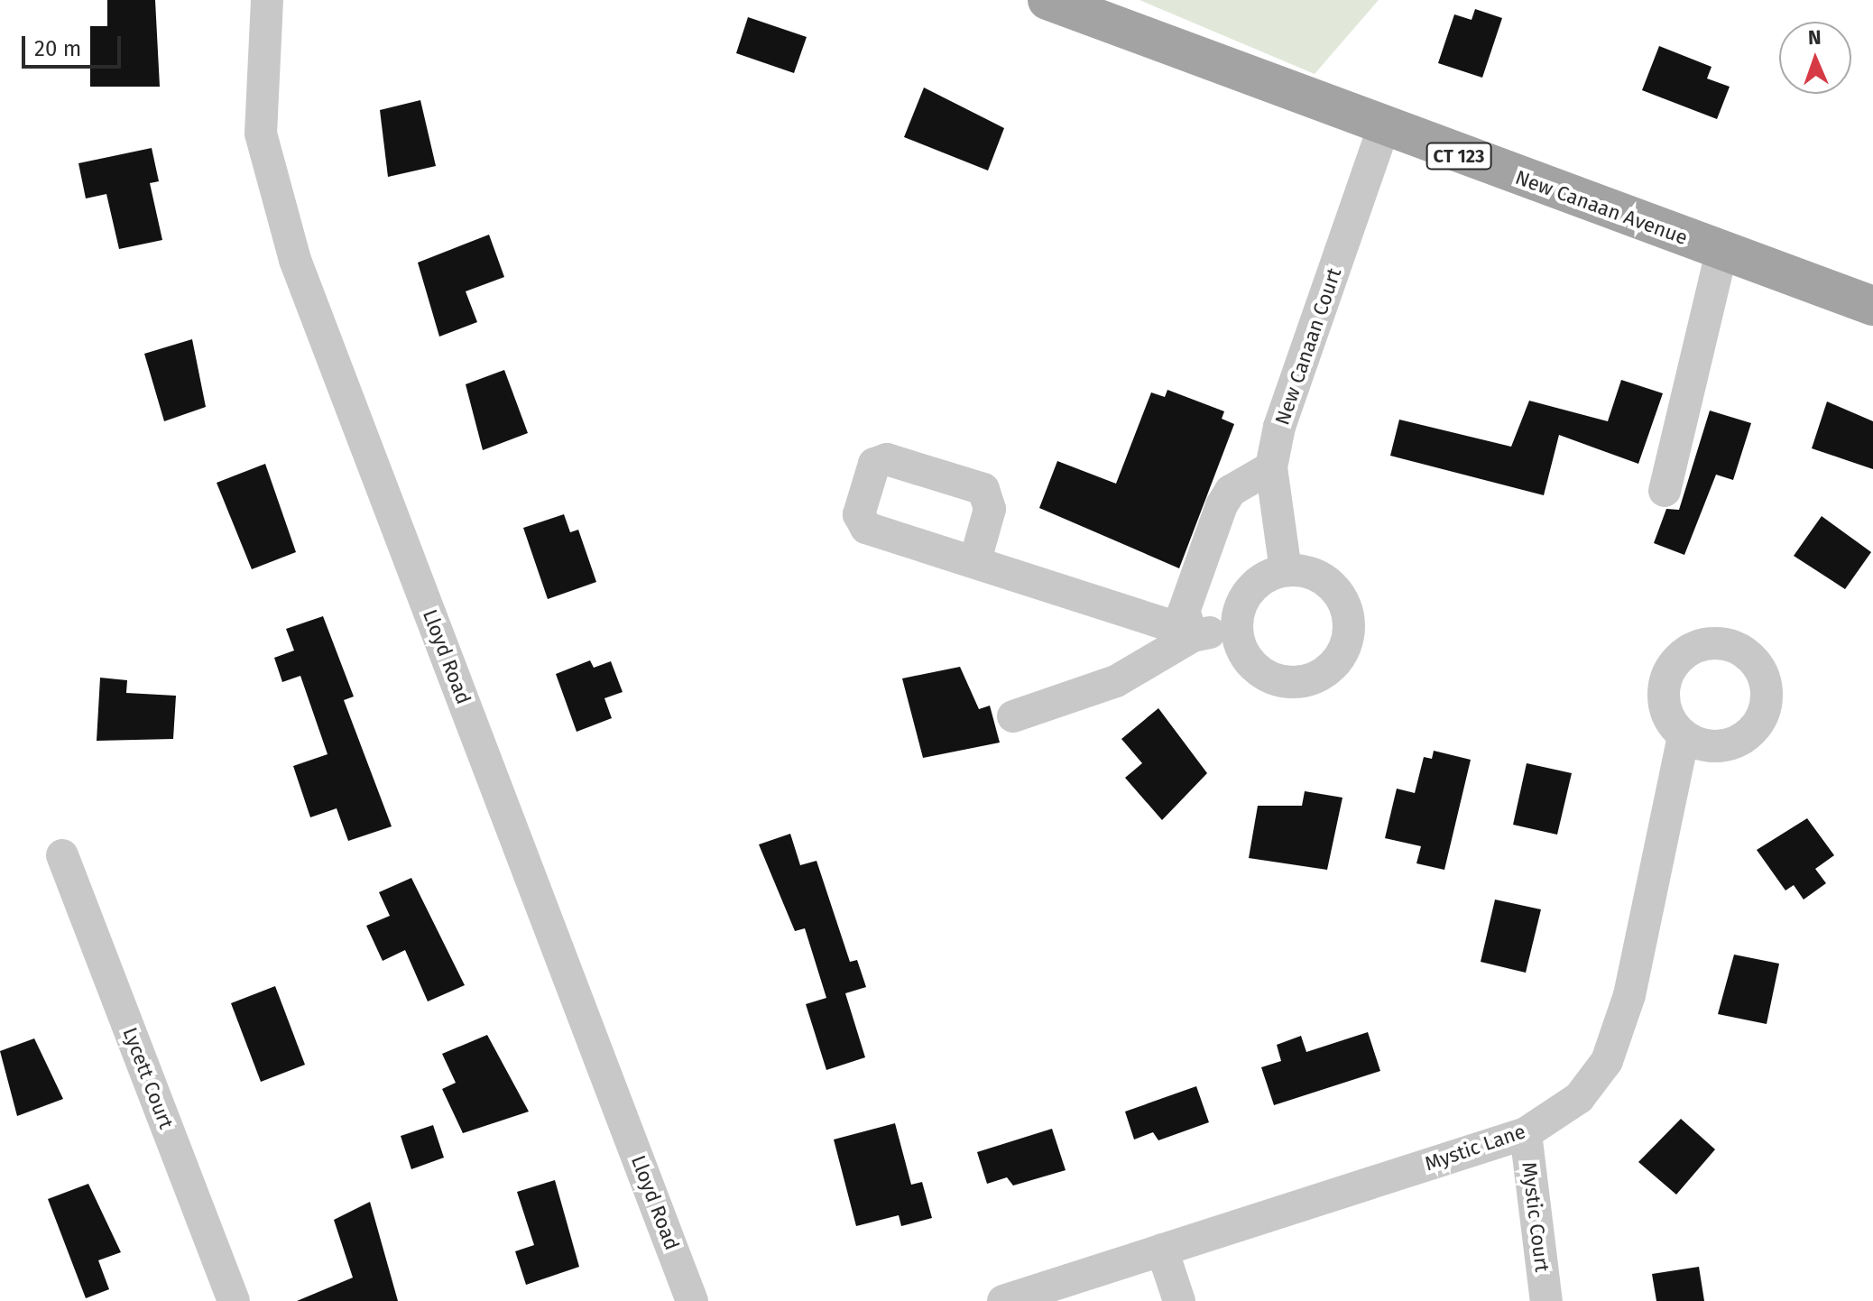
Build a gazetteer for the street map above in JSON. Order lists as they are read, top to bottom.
{
  "streets": {
    "main road": ["CT 123", "New Canaan Avenue"],
    "street": [
      "New Canaan Court",
      "Lloyd Road",
      "Lycett Court",
      "Mystic Lane",
      "Mystic Court"
    ]
  },
  "crossings": [
    ["New Canaan Avenue", "New Canaan Court"],
    ["Mystic Lane", "Mystic Court"]
  ],
  "scale_bar": "20 m",
  "north": "top"
}
